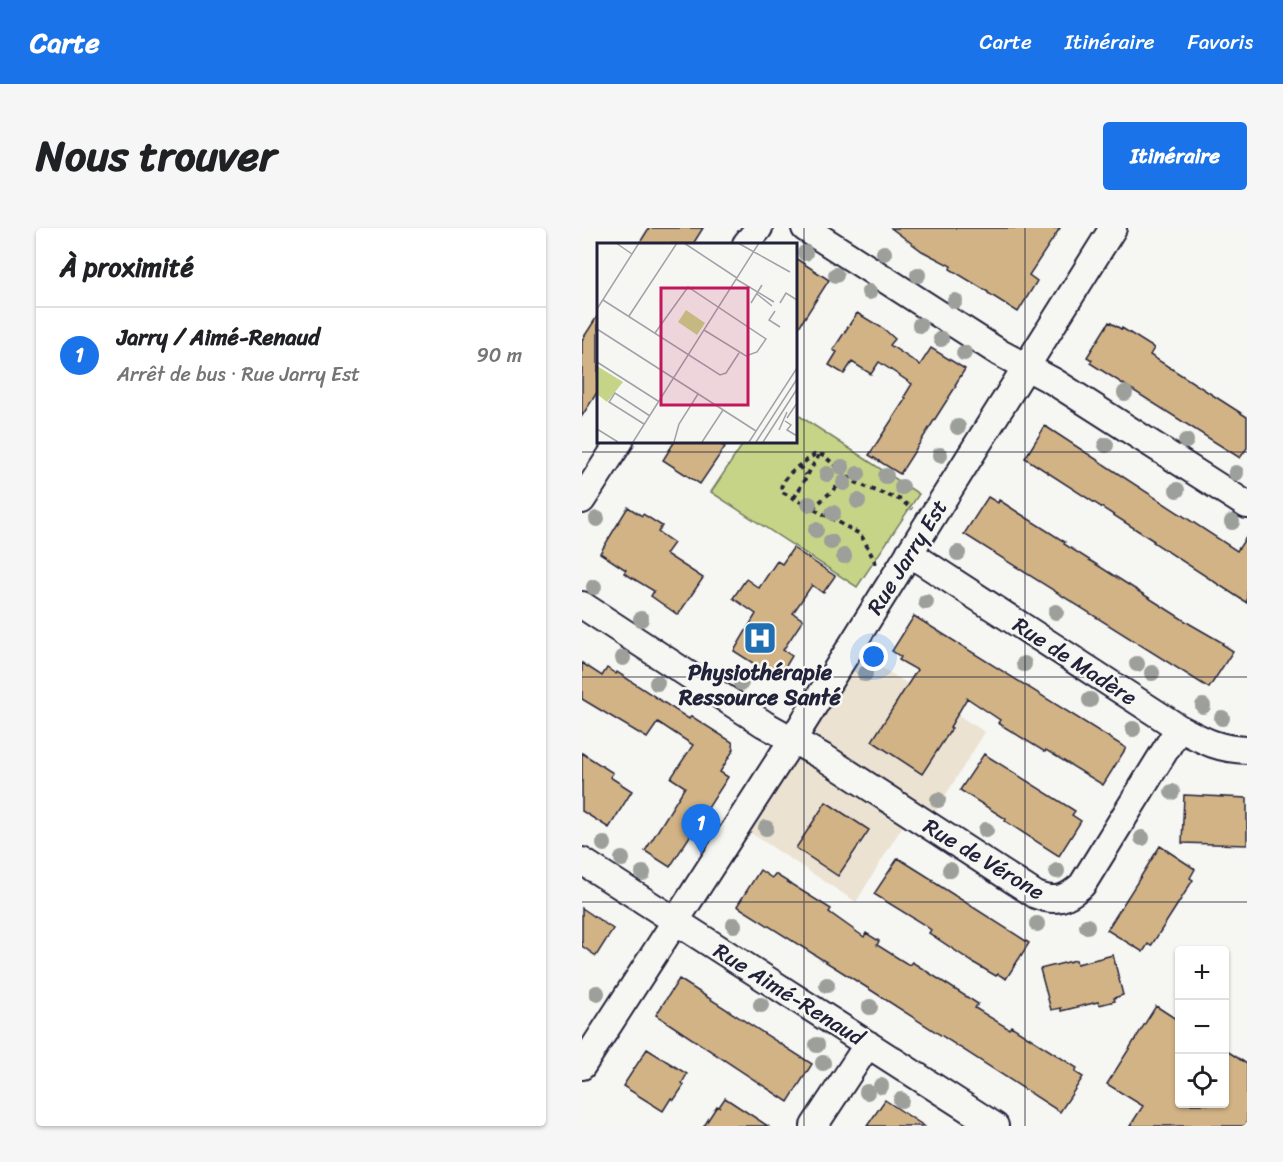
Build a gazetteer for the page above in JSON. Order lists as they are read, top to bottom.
{
  "streets": {
    "street": [
      "Rue Jarry Est",
      "Rue de Madère",
      "Rue de Vérone",
      "Rue Aimé-Renaud"
    ]
  },
  "crossings": [
    ["Rue Jarry Est", "Rue de Madère"],
    ["Rue Jarry Est", "Rue de Vérone"],
    ["Rue Jarry Est", "Rue Aimé-Renaud"],
    ["Rue de Madère", "Rue de Vérone"]
  ],
  "places": {
    "hospital": ["Physiothérapie Ressource Santé"]
  },
  "page": {
    "header": "Carte",
    "nav": ["Carte", "Itinéraire", "Favoris"],
    "title": "Nous trouver",
    "buttons": "Itinéraire",
    "heading": "À proximité",
    "list": [
      {
        "mark": "1",
        "name": "Jarry / Aimé-Renaud",
        "note": "Arrêt de bus · Rue Jarry Est",
        "value": "90 m"
      }
    ],
    "pins": "1",
    "map_buttons": ["+", "−"]
  }
}
